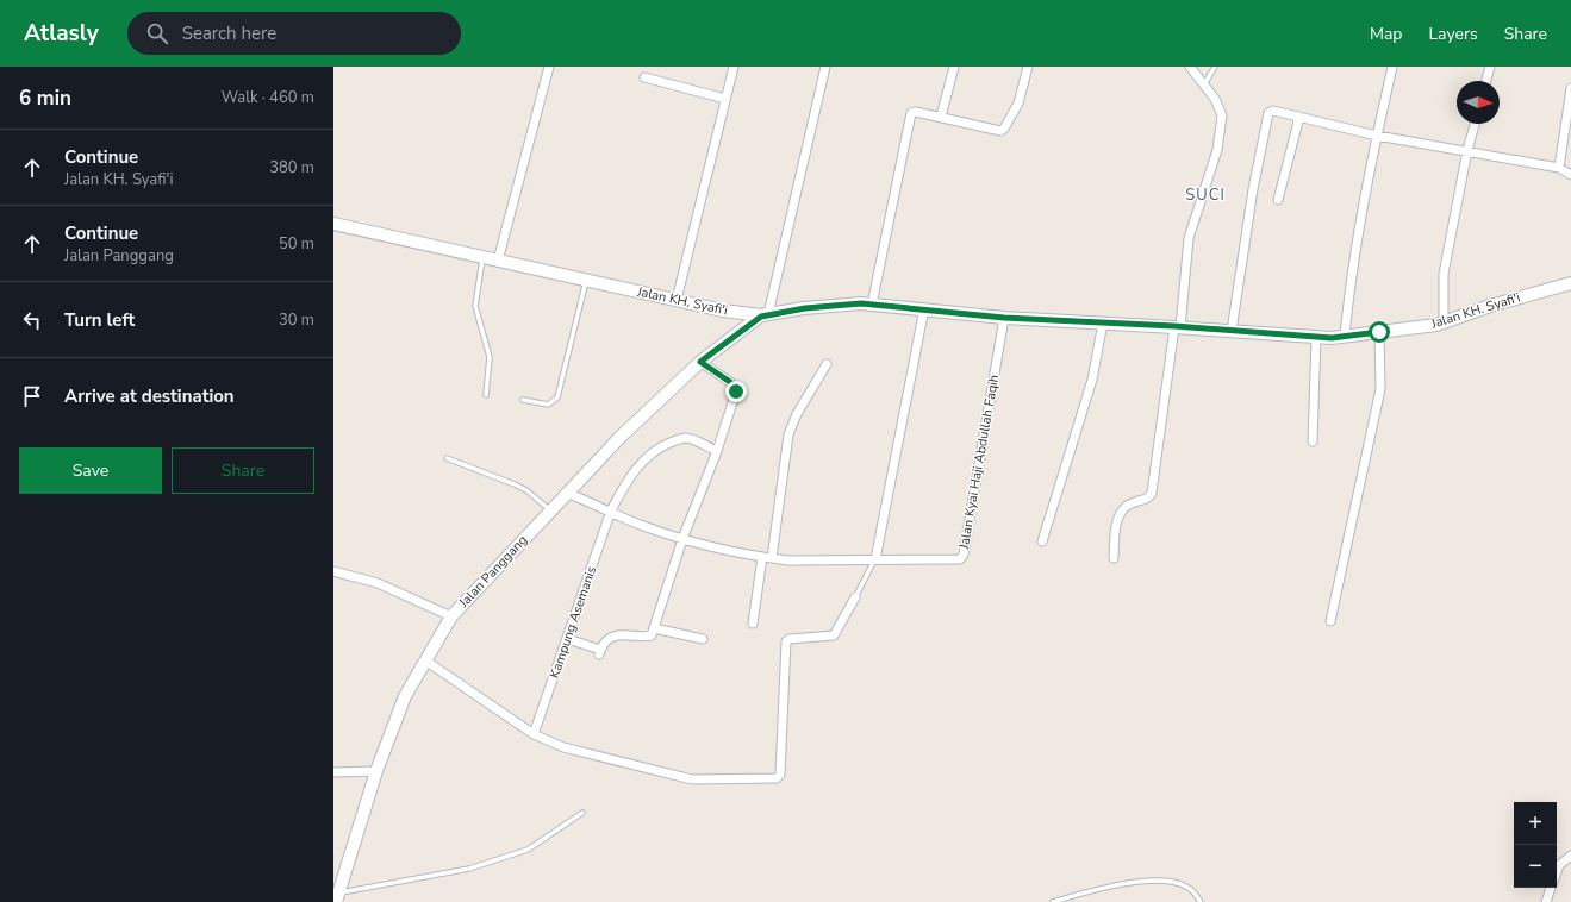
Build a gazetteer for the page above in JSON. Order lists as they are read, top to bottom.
{
  "streets": {
    "main road": ["Jalan KH. Syafi'i", "Jalan Panggang"],
    "street": ["Jalan Kyai Haji Abdullah Faqih", "Kampung Asemanis"]
  },
  "crossings": [
    ["Jalan KH. Syafi'i", "Jalan Kyai Haji Abdullah Faqih"],
    ["Jalan KH. Syafi'i", "Jalan Panggang"],
    ["Jalan Kyai Haji Abdullah Faqih", "Jalan Panggang"],
    ["Jalan Kyai Haji Abdullah Faqih", "Kampung Asemanis"]
  ],
  "districts": ["SUCI"],
  "north": "right",
  "page": {
    "header": "Atlasly",
    "search": "Search here",
    "nav": ["Map", "Layers", "Share"],
    "heading": ["6 min", "Walk · 460 m"],
    "list": [
      ["Continue", "Jalan KH. Syafi'i", "380 m"],
      ["Continue", "Jalan Panggang", "50 m"],
      ["Turn left", "30 m"],
      "Arrive at destination"
    ],
    "buttons": ["Save", "Share"],
    "map_buttons": ["+", "−"]
  }
}
